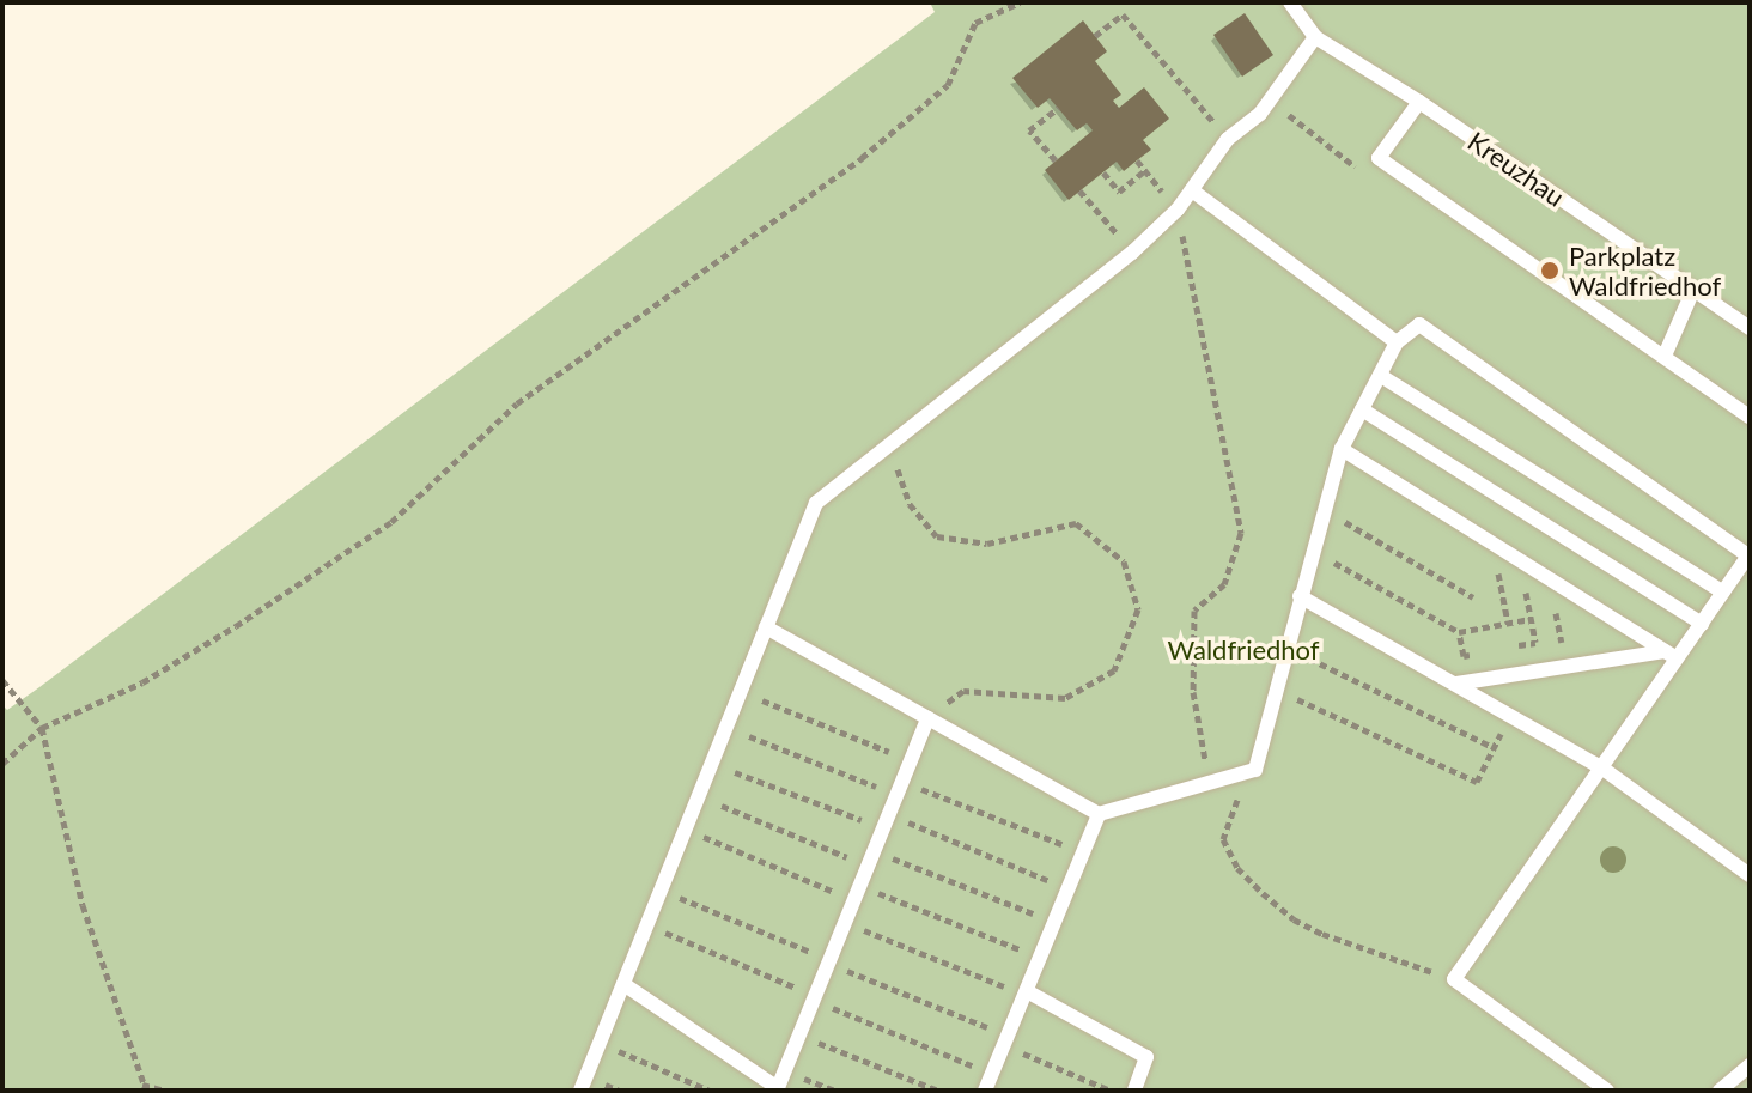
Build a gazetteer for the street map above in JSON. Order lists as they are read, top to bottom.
{
  "streets": {
    "lane": ["Kreuzhau"]
  },
  "parks": ["Waldfriedhof"],
  "places": ["Parkplatz Waldfriedhof"]
}
